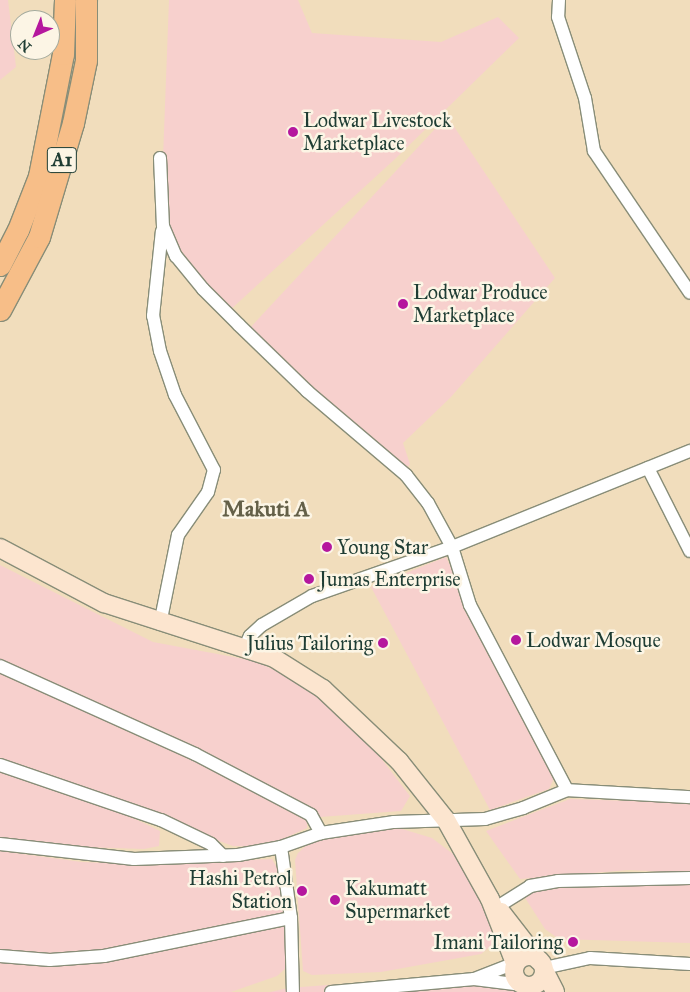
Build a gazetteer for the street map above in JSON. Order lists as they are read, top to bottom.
{
  "streets": {
    "highway": ["A1"]
  },
  "districts": ["Makuti A"],
  "places": [
    "Lodwar Livestock Marketplace",
    "Lodwar Produce Marketplace",
    "Young Star",
    "Jumas Enterprise",
    "Lodwar Mosque",
    "Julius Tailoring",
    "Hashi Petrol Station",
    "Kakumatt Supermarket",
    "Imani Tailoring"
  ],
  "north": "bottom left"
}
